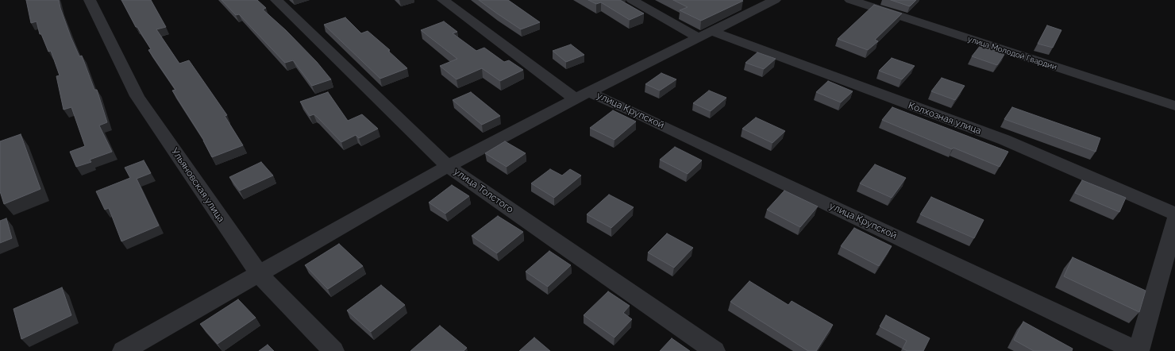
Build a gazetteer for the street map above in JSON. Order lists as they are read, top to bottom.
{
  "streets": {
    "street": [
      "улица Молодой Гвардии",
      "улица Крупской",
      "Колхозная улица",
      "Ульяновская улица",
      "улица Толстого"
    ]
  }
}
